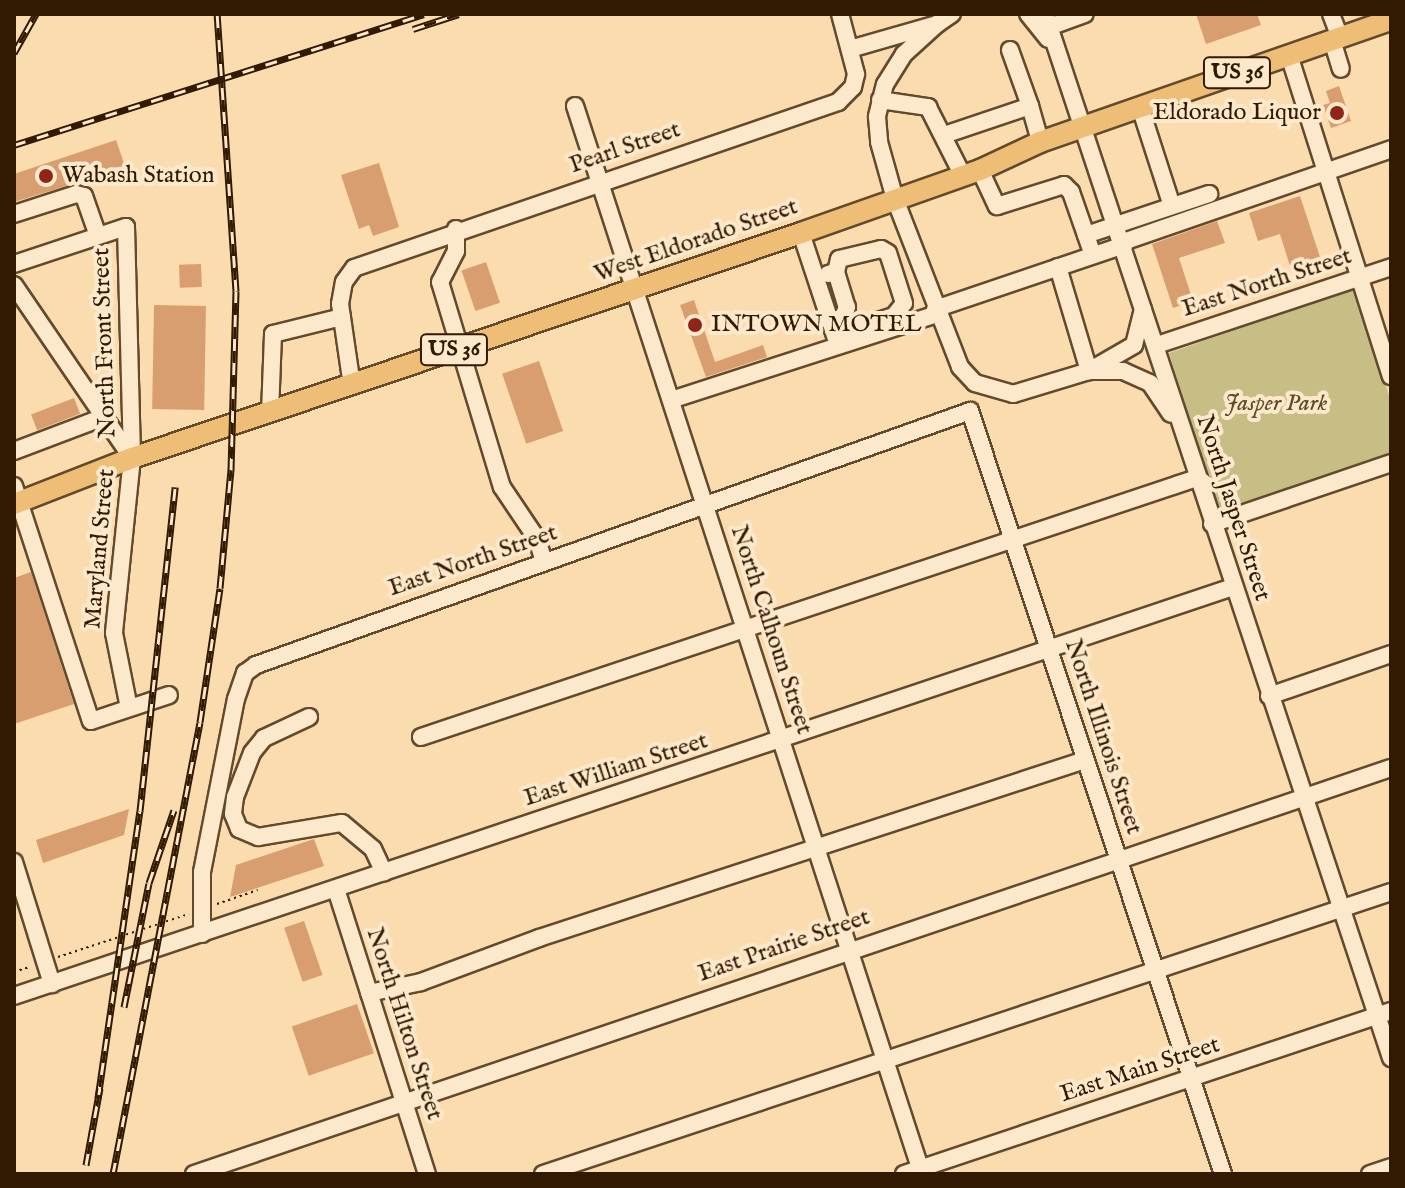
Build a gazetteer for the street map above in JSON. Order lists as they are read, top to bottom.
{
  "streets": {
    "main road": ["US 36", "West Eldorado Street"],
    "street": [
      "Pearl Street",
      "East North Street",
      "North Front Street",
      "North Jasper Street",
      "Maryland Street",
      "North Calhoun Street",
      "North Illinois Street",
      "East William Street",
      "East Prairie Street",
      "North Hilton Street",
      "East Main Street"
    ]
  },
  "crossings": [
    ["Pearl Street", "West Eldorado Street"],
    ["Pearl Street", "North Calhoun Street"],
    ["West Eldorado Street", "North Front Street"],
    ["West Eldorado Street", "North Jasper Street"],
    ["West Eldorado Street", "Maryland Street"],
    ["West Eldorado Street", "North Calhoun Street"],
    ["East North Street", "North Jasper Street"],
    ["East North Street", "North Calhoun Street"],
    ["East North Street", "North Illinois Street"],
    ["East North Street", "East William Street"],
    ["North Front Street", "Maryland Street"],
    ["North Jasper Street", "East William Street"],
    ["North Jasper Street", "East Prairie Street"],
    ["North Jasper Street", "East Main Street"],
    ["North Calhoun Street", "East William Street"],
    ["North Calhoun Street", "East Prairie Street"],
    ["North Calhoun Street", "East Main Street"],
    ["North Illinois Street", "East William Street"],
    ["North Illinois Street", "East Prairie Street"],
    ["North Illinois Street", "East Main Street"],
    ["East William Street", "North Hilton Street"],
    ["East Prairie Street", "North Hilton Street"]
  ],
  "parks": ["Jasper Park"],
  "places": ["Eldorado Liquor", "Wabash Station", "INTOWN MOTEL"]
}
